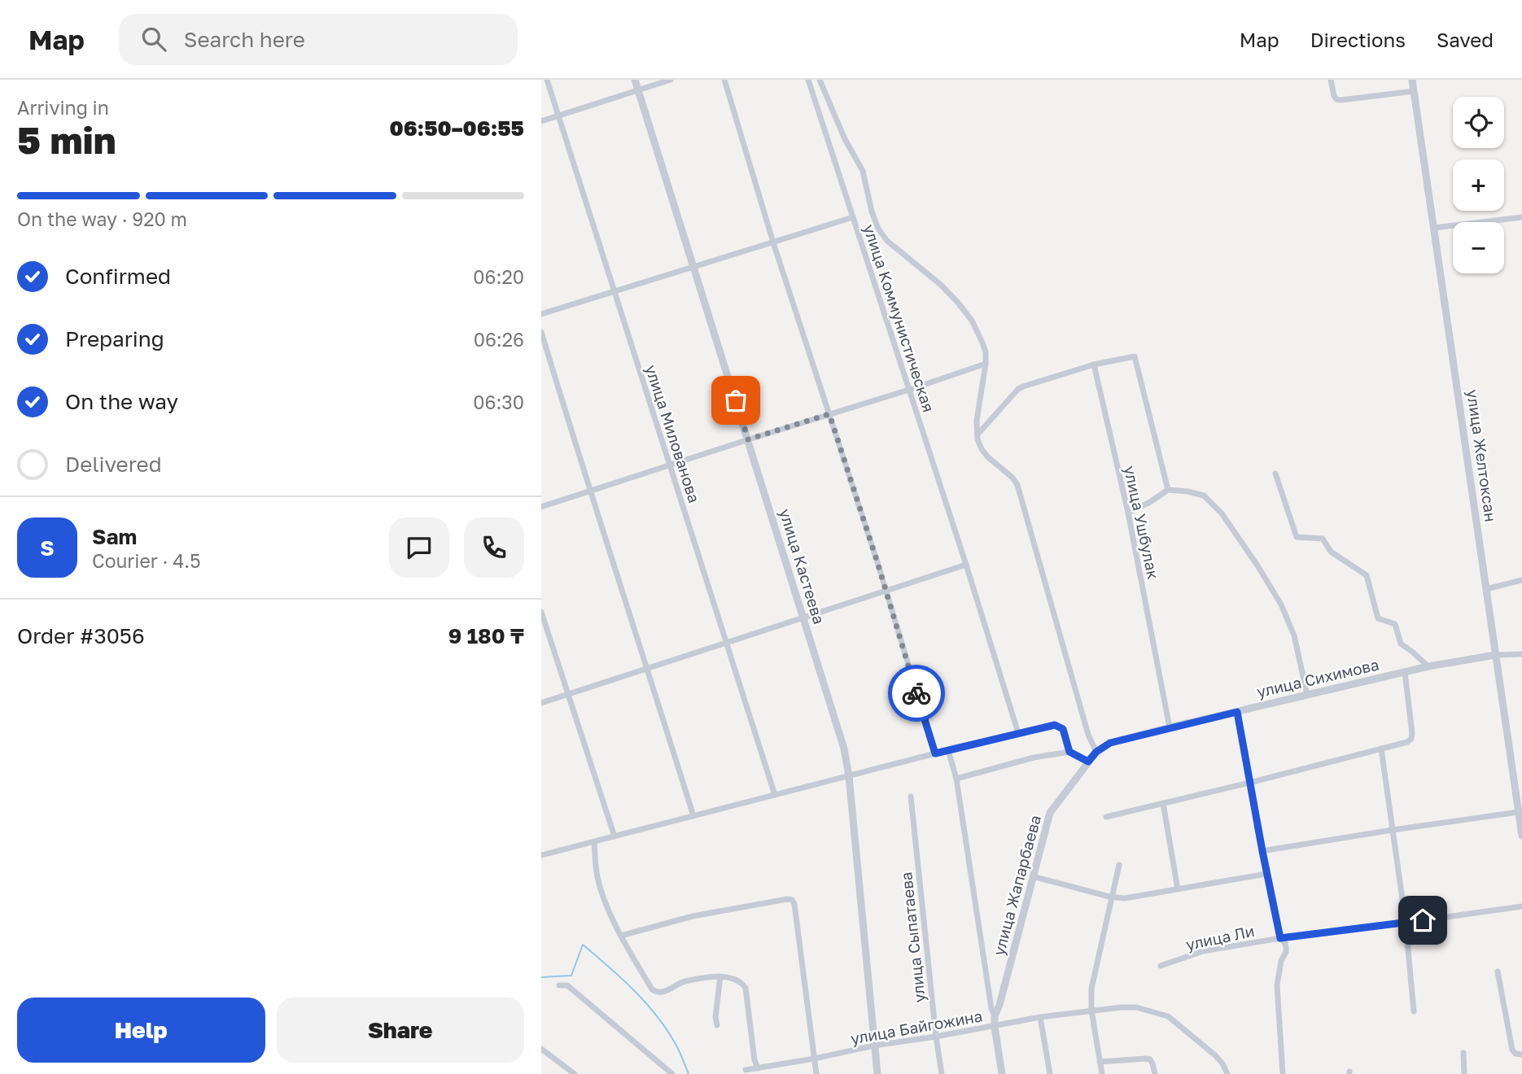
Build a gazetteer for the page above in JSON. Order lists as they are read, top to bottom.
{
  "streets": {
    "street": [
      "улица Коммунистическая",
      "улица Милованова",
      "улица Желтоксан",
      "улица Ушбулак",
      "улица Кастеева",
      "улица Сихимова",
      "улица Жапарбаева",
      "улица Сыпатаева",
      "улица Ли",
      "улица Байгожина"
    ]
  },
  "crossings": [
    ["улица Желтоксан", "улица Сихимова"],
    ["улица Ушбулак", "улица Сихимова"],
    ["улица Кастеева", "улица Байгожина"],
    ["улица Сихимова", "улица Жапарбаева"],
    ["улица Жапарбаева", "улица Байгожина"],
    ["улица Сыпатаева", "улица Байгожина"]
  ],
  "page": {
    "header": "Map",
    "search": "Search here",
    "nav": ["Map", "Directions", "Saved"],
    "heading": ["5 min", "Arriving in", "06:50–06:55"],
    "panel": [
      "Sam",
      "Courier · 4.5",
      "Order #3056",
      "9 180 ₸"
    ],
    "map_buttons": ["+", "−"],
    "bar": "On the way · 920 m",
    "list": [
      ["Confirmed", "06:20"],
      ["Preparing", "06:26"],
      ["On the way", "06:30"],
      "Delivered"
    ],
    "round": "S",
    "buttons": ["Help", "Share"]
  }
}
